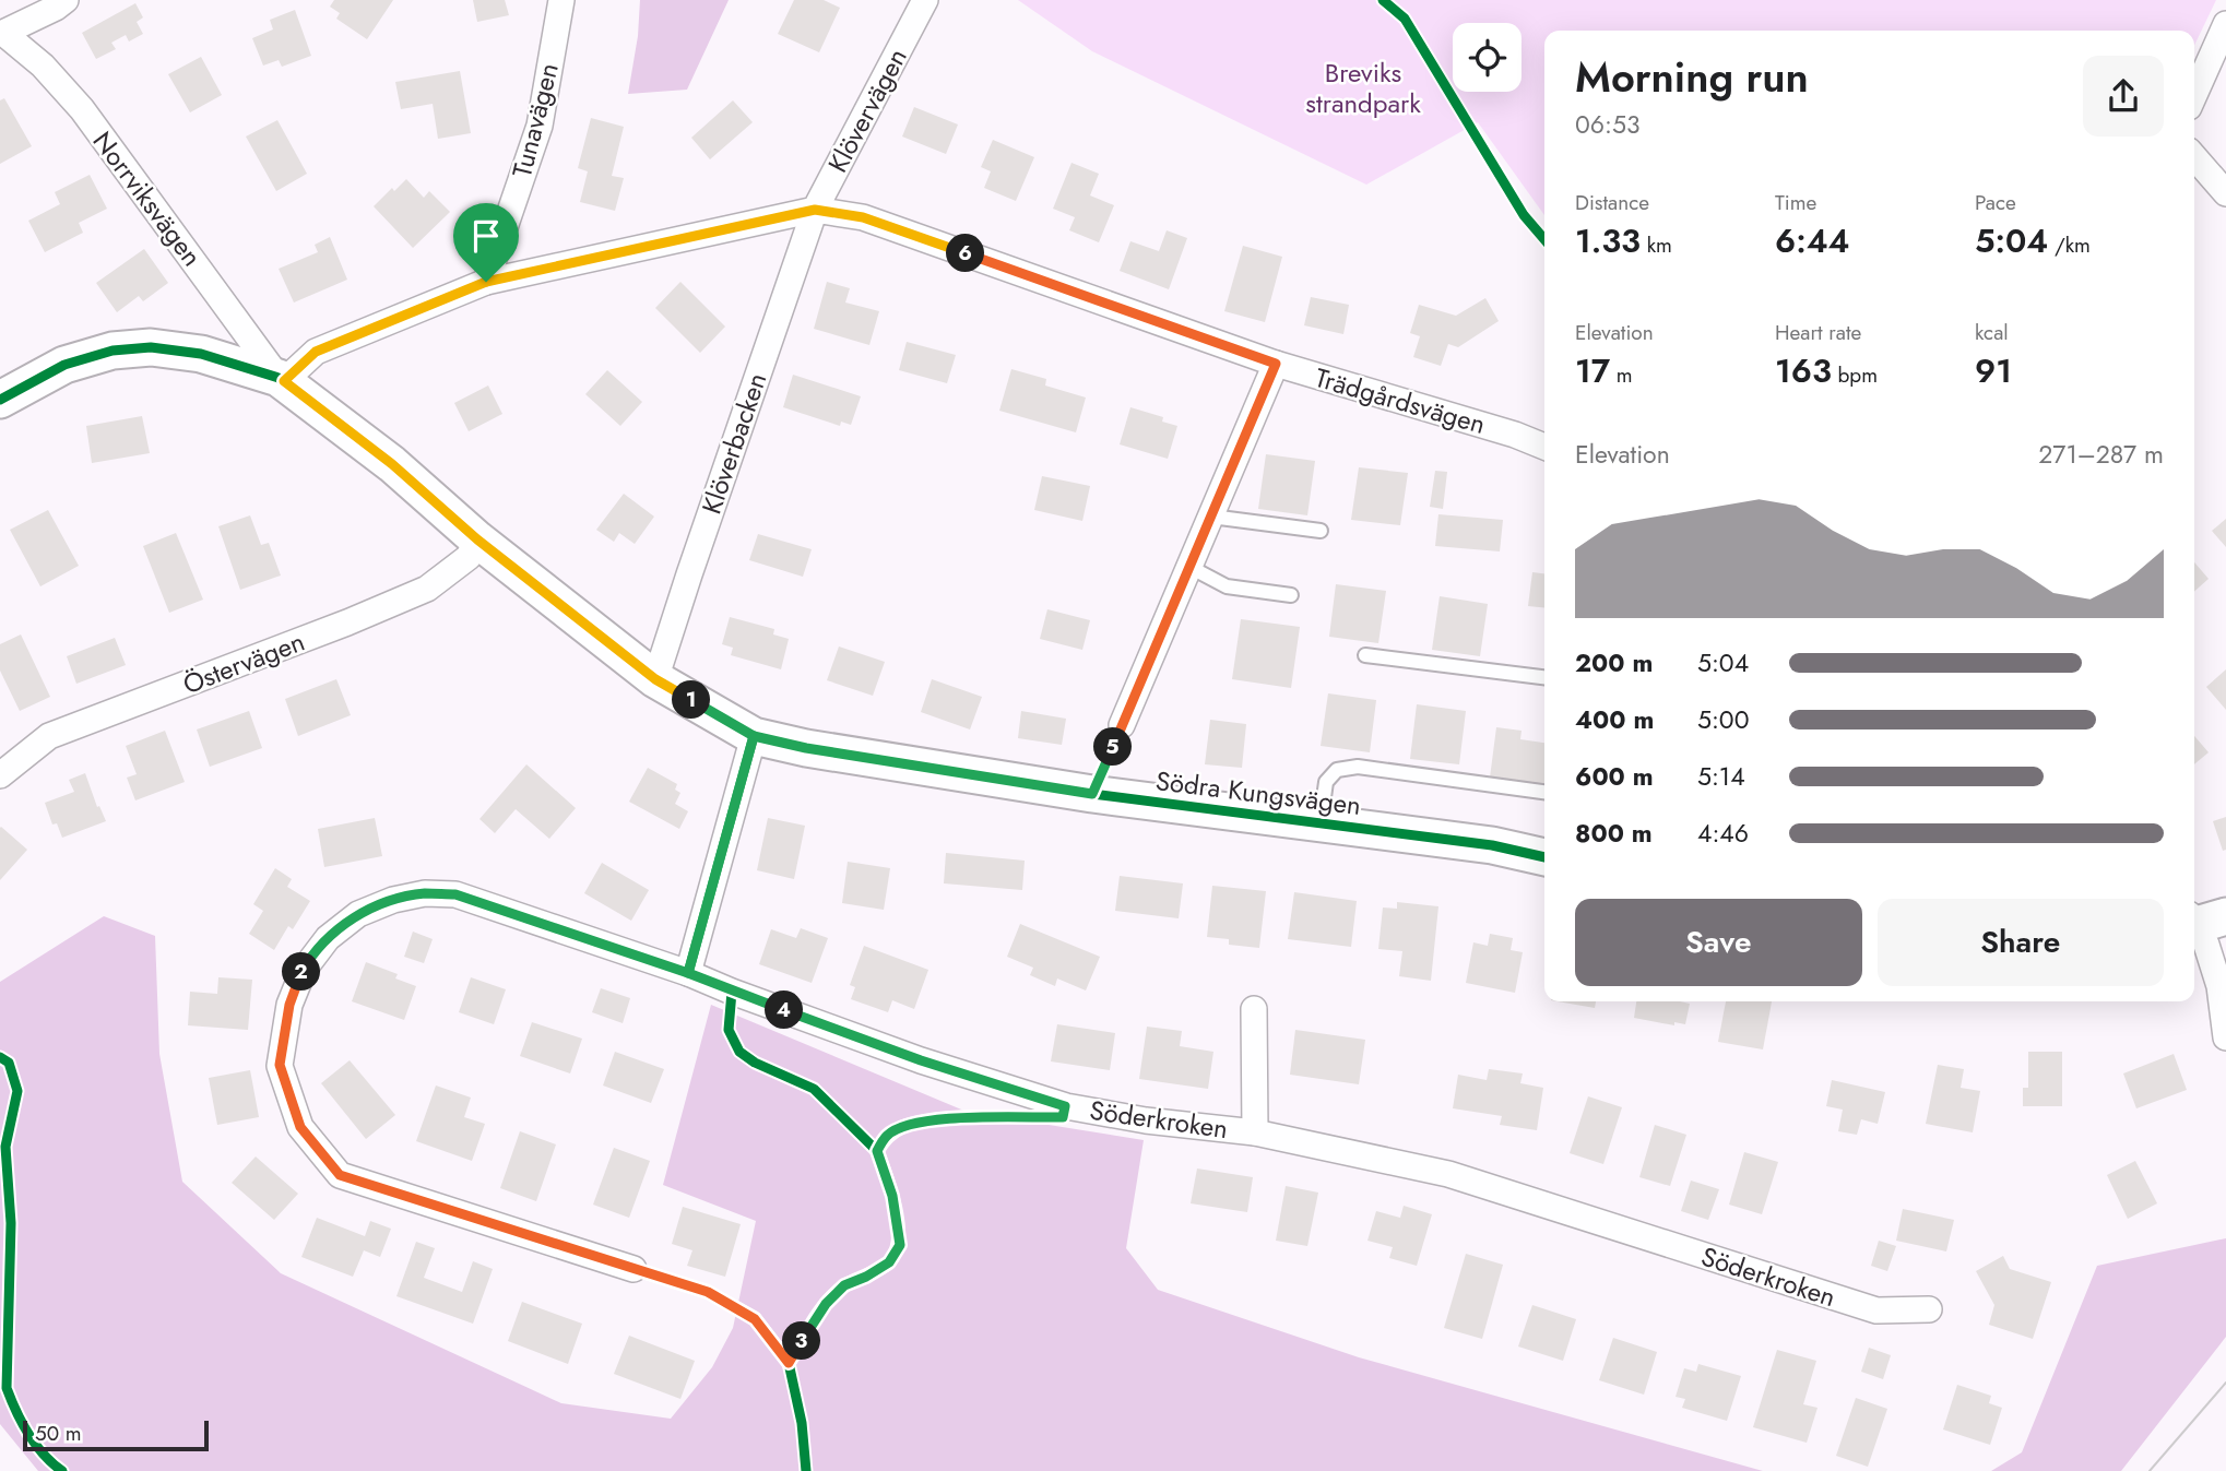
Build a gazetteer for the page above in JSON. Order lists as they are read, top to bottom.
{
  "streets": {
    "street": [
      "Klövervägen",
      "Tunavägen",
      "Norrviksvägen",
      "Trädgårdsvägen",
      "Klöverbacken",
      "Östervägen",
      "Södra Kungsvägen",
      "Söderkroken"
    ]
  },
  "crossings": [
    ["Klövervägen", "Trädgårdsvägen"],
    ["Klövervägen", "Klöverbacken"],
    ["Norrviksvägen", "Södra Kungsvägen"],
    ["Trädgårdsvägen", "Klöverbacken"],
    ["Klöverbacken", "Södra Kungsvägen"],
    ["Östervägen", "Södra Kungsvägen"]
  ],
  "parks": ["Breviks strandpark"],
  "scale_bar": "50 m",
  "page": {
    "heading": ["Morning run", "06:53"],
    "stats": [
      ["Distance", "1.33 km"],
      ["Time", "6:44"],
      ["Pace", "5:04 /km"],
      ["Elevation", "17 m"],
      ["Heart rate", "163 bpm"],
      ["kcal", "91"]
    ],
    "pins": [
      "6",
      "1",
      "5",
      "2",
      "4",
      "3"
    ],
    "chart": ["Elevation", "271–287 m"],
    "list": [
      {
        "name": "200 m",
        "note": "5:04"
      },
      {
        "name": "400 m",
        "note": "5:00"
      },
      {
        "name": "600 m",
        "note": "5:14"
      },
      {
        "name": "800 m",
        "note": "4:46"
      }
    ],
    "buttons": ["Save", "Share"],
    "scale": "50 m"
  }
}
